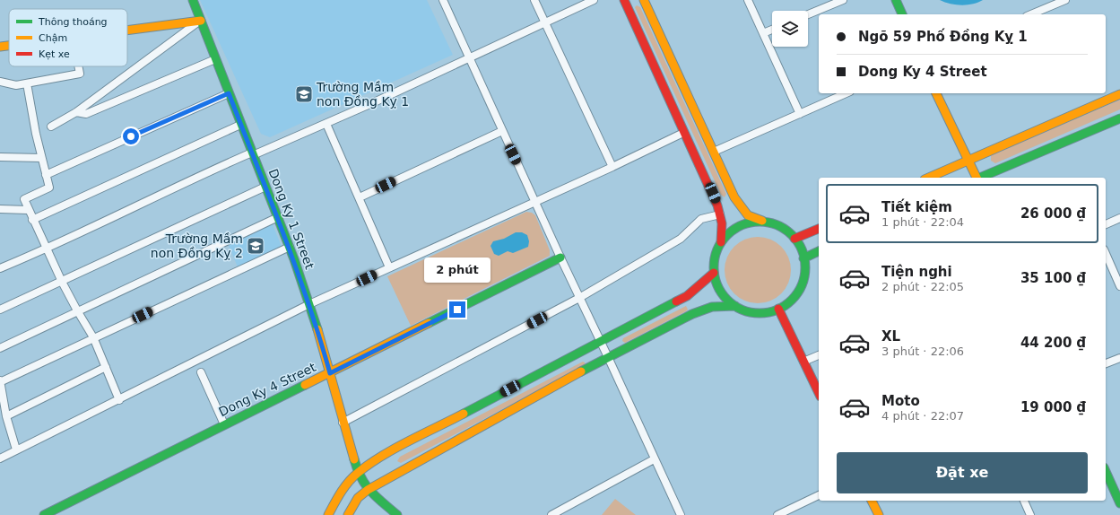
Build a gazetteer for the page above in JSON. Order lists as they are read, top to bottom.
{
  "streets": {
    "main road": ["Dong Ky 1 Street", "Dong Ky 4 Street"]
  },
  "crossings": [
    ["Dong Ky 1 Street", "Dong Ky 4 Street"]
  ],
  "places": {
    "school or university": ["Trường Mầm non Đồng Kỵ 1", "Trường Mầm non Đồng Kỵ 2"]
  },
  "legend": ["Thông thoáng", "Chậm", "Kẹt xe"],
  "page": {
    "banner": ["Ngõ 59 Phố Đồng Kỵ 1", "Dong Ky 4 Street"],
    "list": [
      {
        "name": "Tiết kiệm",
        "note": "1 phút · 22:04",
        "value": "26 000 ₫"
      },
      {
        "name": "Tiện nghi",
        "note": "2 phút · 22:05",
        "value": "35 100 ₫"
      },
      {
        "name": "XL",
        "note": "3 phút · 22:06",
        "value": "44 200 ₫"
      },
      {
        "name": "Moto",
        "note": "4 phút · 22:07",
        "value": "19 000 ₫"
      }
    ],
    "bubble": "2 phút",
    "buttons": "Đặt xe"
  }
}
